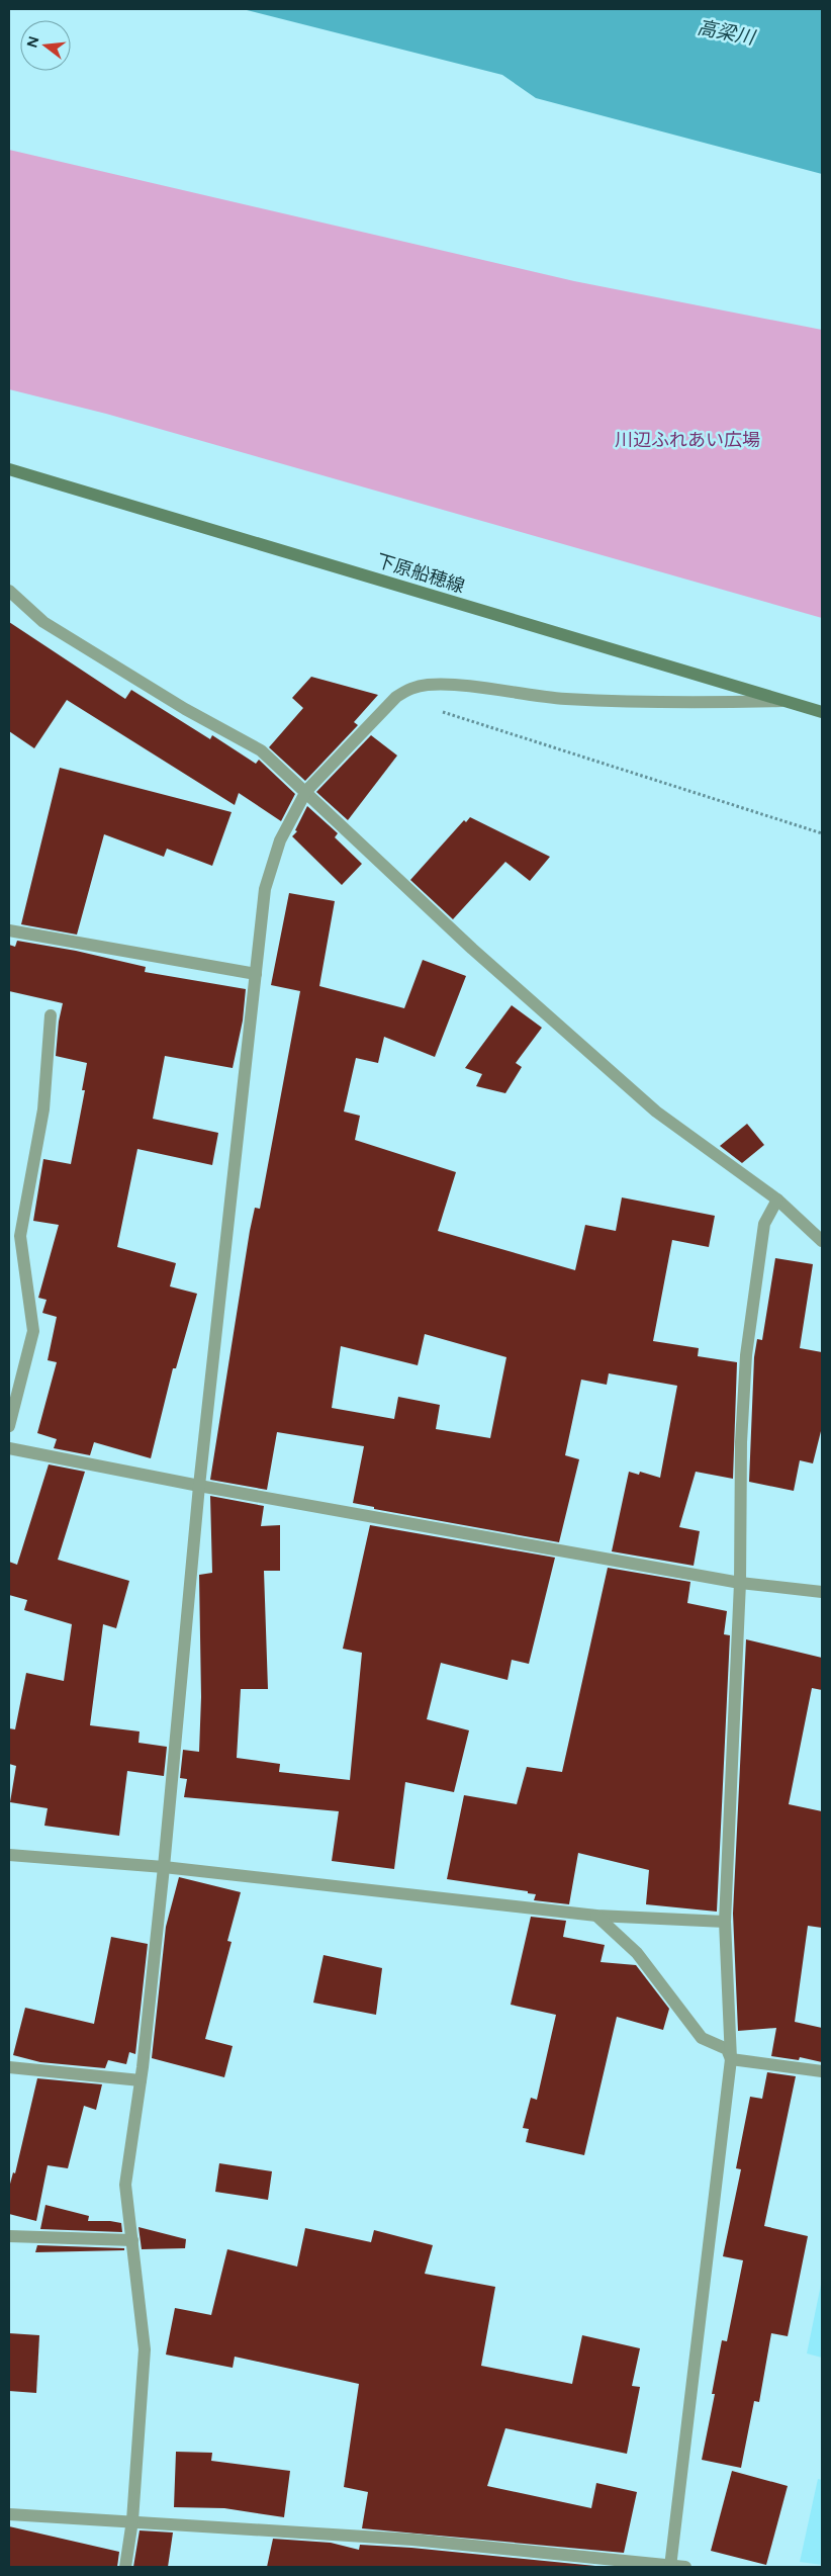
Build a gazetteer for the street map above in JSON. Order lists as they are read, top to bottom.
{
  "streets": {
    "main road": ["下原船穂線"]
  },
  "water": ["高梁川"],
  "parks": ["川辺ふれあい広場"],
  "north": "left"
}
